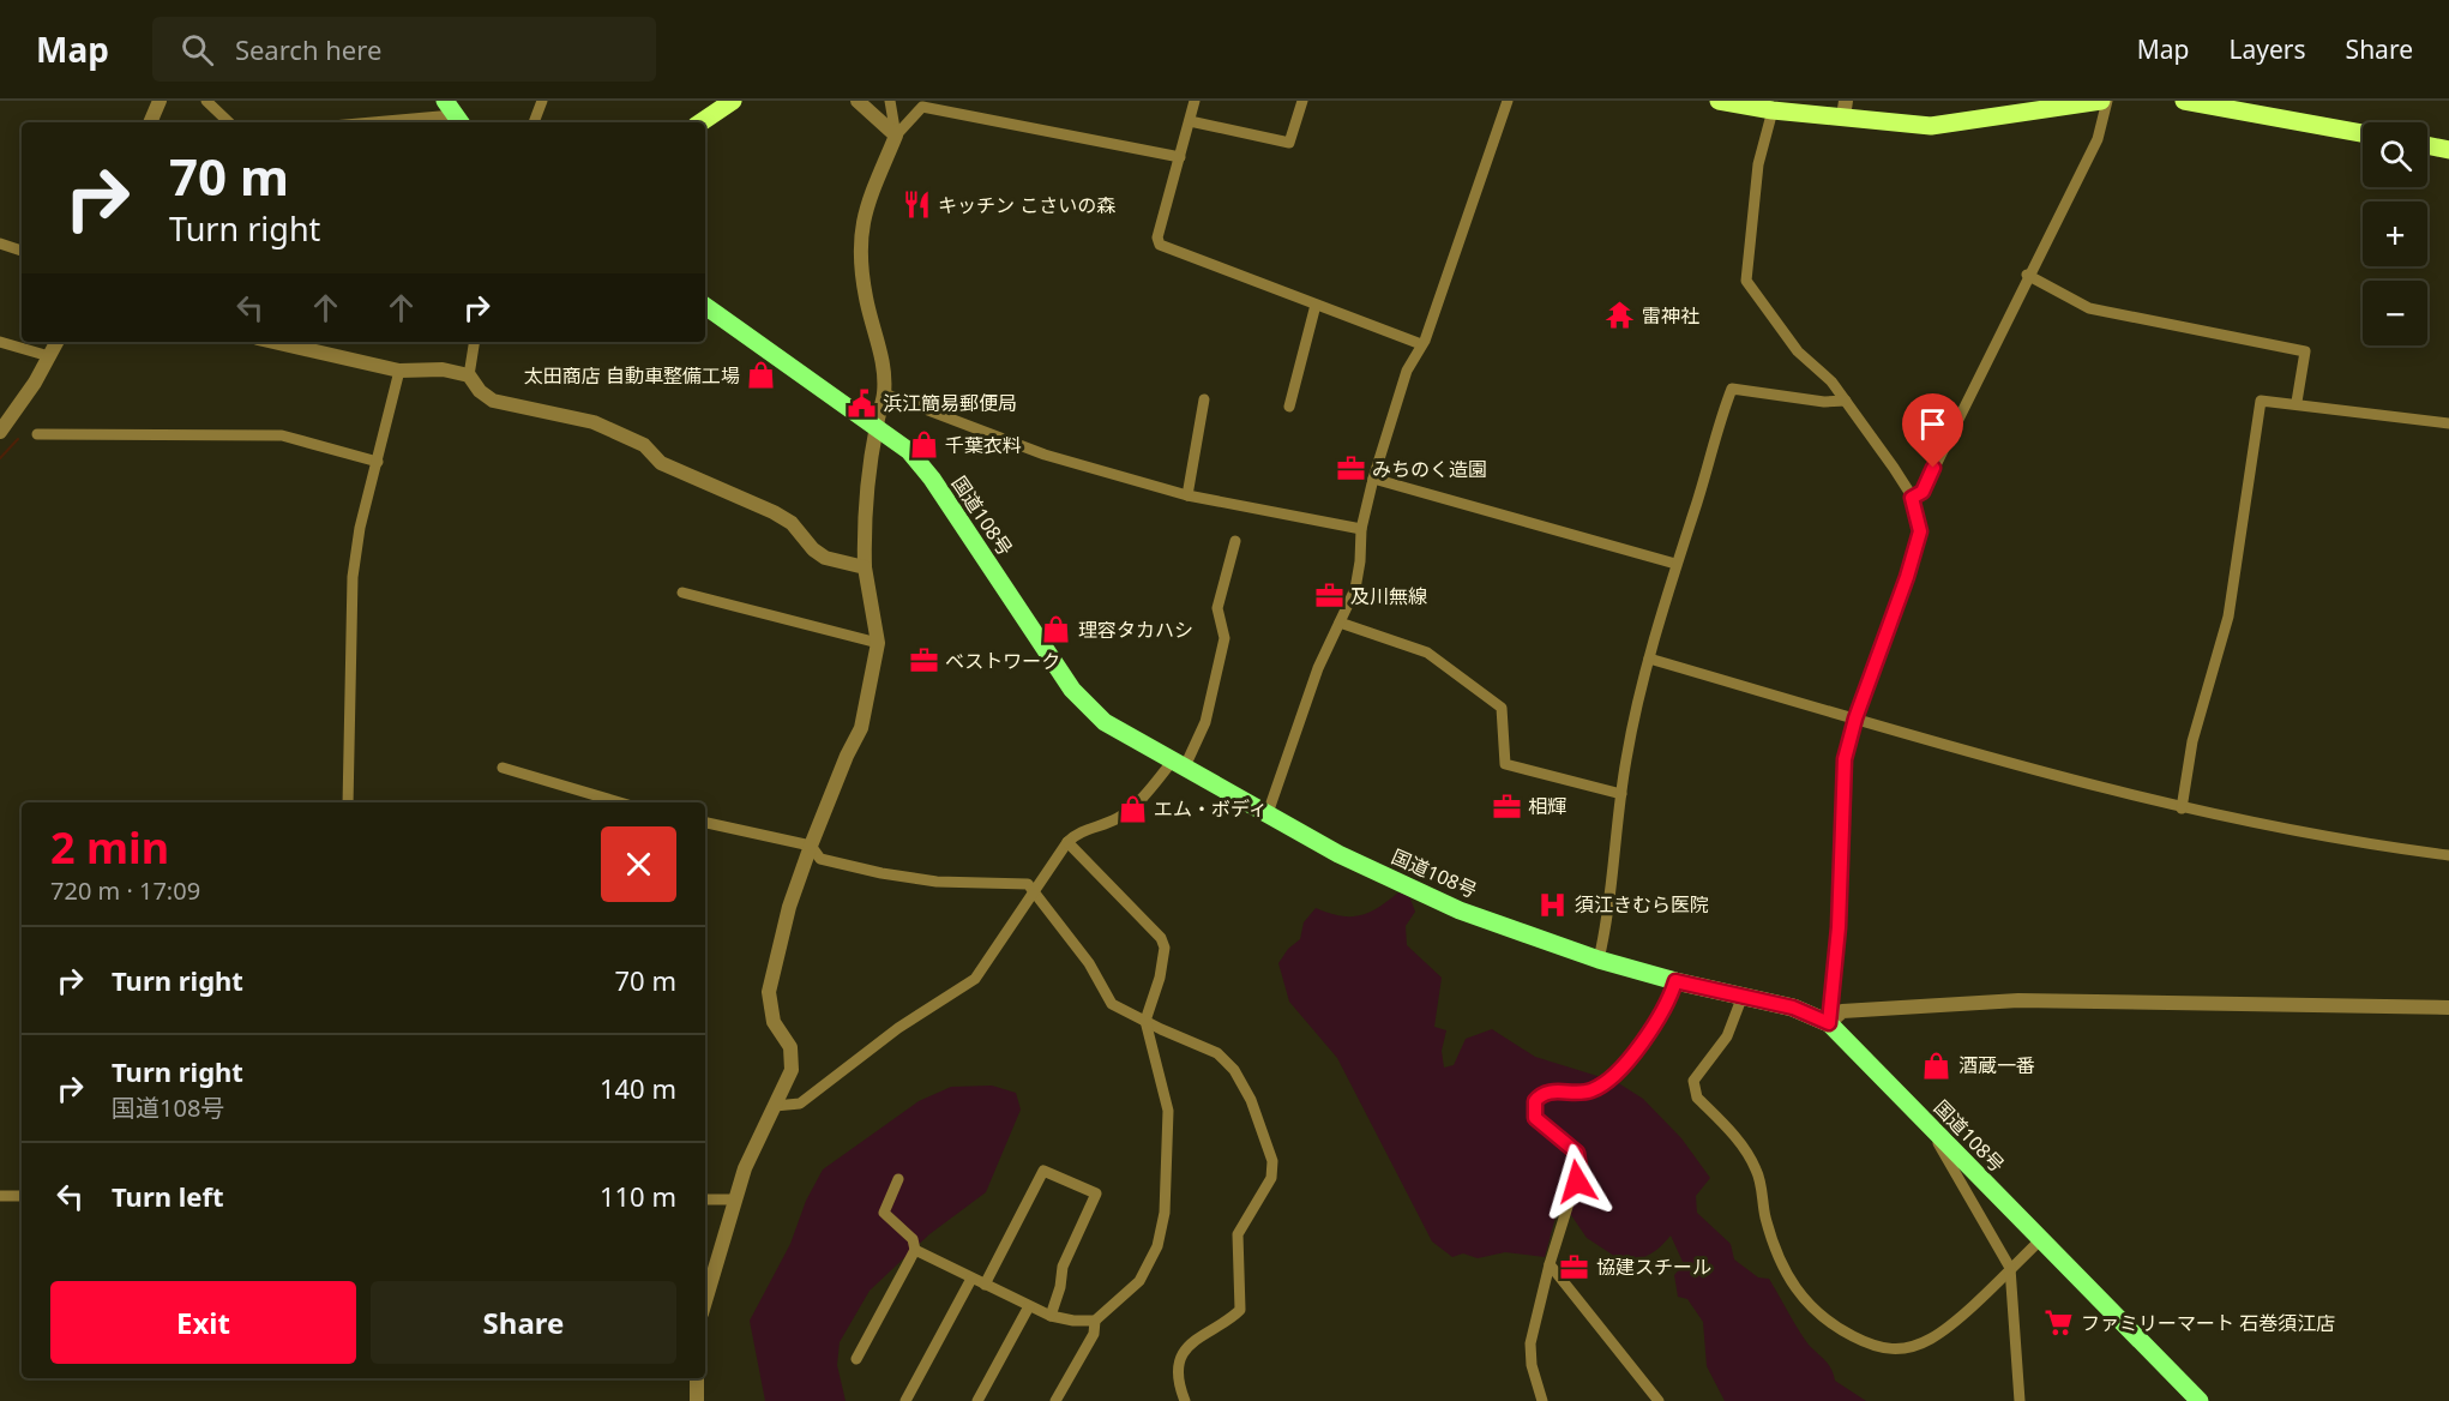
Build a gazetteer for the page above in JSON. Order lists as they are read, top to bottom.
{
  "streets": {
    "highway": ["国道108号"]
  },
  "places": {
    "restaurant": ["キッチン こさいの森"],
    "temple": ["雷神社"],
    "shop": [
      "太田商店 自動車整備工場",
      "千葉衣料",
      "理容タカハシ",
      "エム・ボディ",
      "酒蔵一番"
    ],
    "public building": ["浜江簡易郵便局"],
    "office": [
      "みちのく造園",
      "及川無線",
      "ベストワーク",
      "相輝",
      "協建スチール"
    ],
    "hospital": ["須江きむら医院"],
    "supermarket": ["ファミリーマート 石巻須江店"]
  },
  "page": {
    "header": "Map",
    "search": "Search here",
    "nav": ["Map", "Layers", "Share"],
    "map_buttons": ["+", "−"],
    "turn": ["70 m", "Turn right"],
    "heading": ["2 min", "720 m · 17:09"],
    "list": [
      {
        "name": "Turn right",
        "value": "70 m"
      },
      {
        "name": "Turn right",
        "note": "国道108号",
        "value": "140 m"
      },
      {
        "name": "Turn left",
        "value": "110 m"
      }
    ],
    "buttons": ["Exit", "Share"]
  }
}
